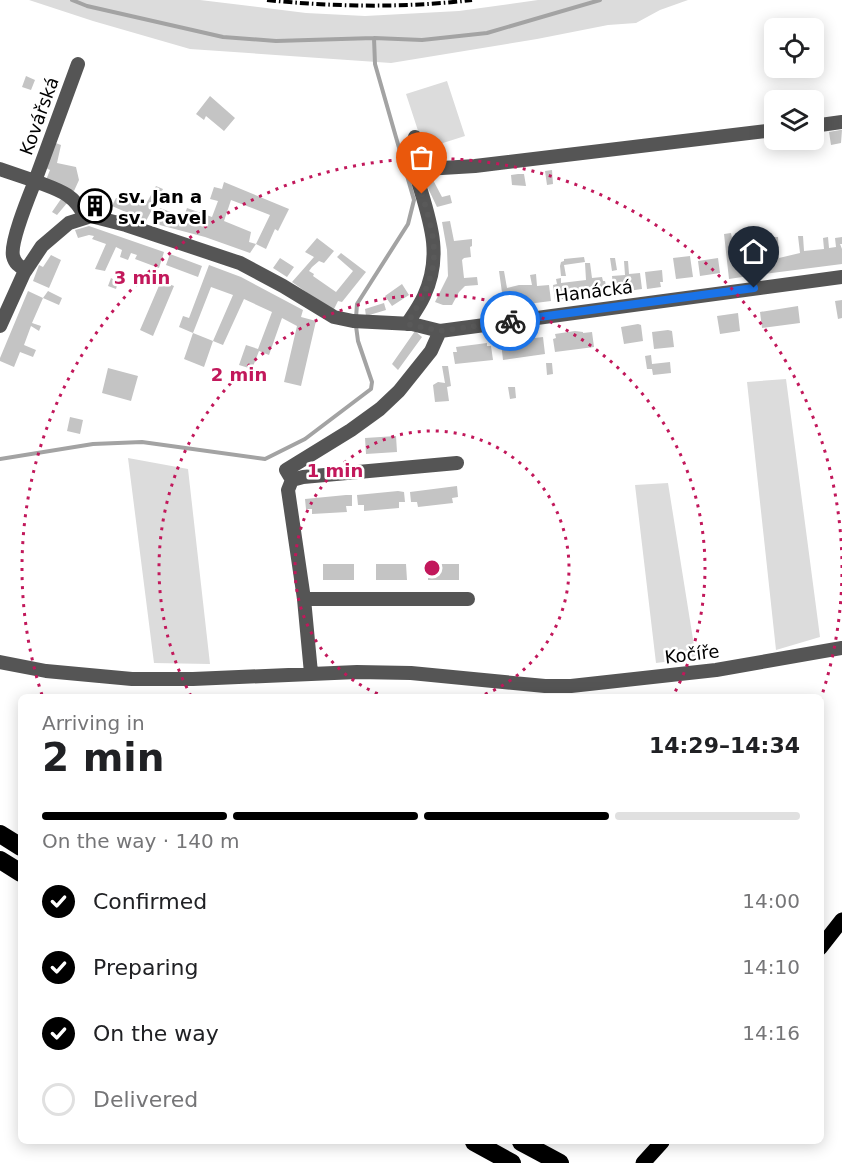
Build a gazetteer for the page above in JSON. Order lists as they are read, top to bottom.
{
  "streets": {
    "street": ["Kovářská", "Hanácká", "Kočíře"]
  },
  "crossings": [
    ["Kovářská", "Hanácká"]
  ],
  "places": {
    "building": ["sv. Jan a sv. Pavel"]
  },
  "page": {
    "heading": ["2 min", "Arriving in", "14:29–14:34"],
    "bar": "On the way · 140 m",
    "list": [
      ["Confirmed", "14:00"],
      ["Preparing", "14:10"],
      ["On the way", "14:16"],
      "Delivered"
    ]
  },
  "rings": ["3 min", "2 min", "1 min"]
}
